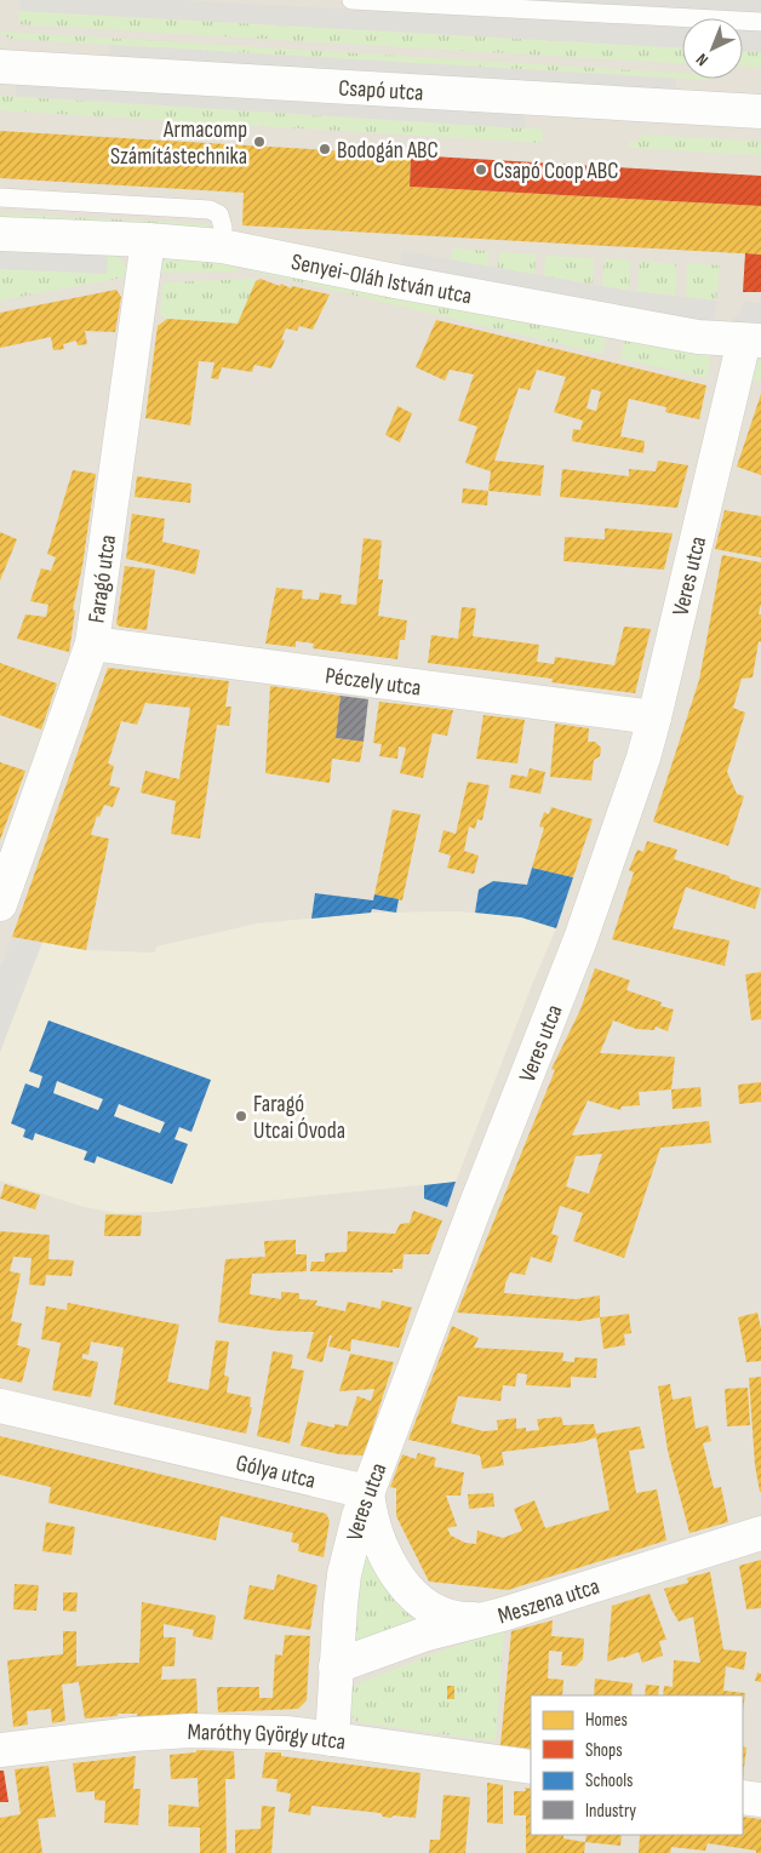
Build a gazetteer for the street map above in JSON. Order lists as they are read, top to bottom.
{
  "streets": {
    "street": [
      "Csapó utca",
      "Senyei-Oláh István utca",
      "Veres utca",
      "Faragó utca",
      "Péczely utca",
      "Gólya utca",
      "Meszena utca",
      "Maróthy György utca"
    ]
  },
  "crossings": [
    ["Senyei-Oláh István utca", "Veres utca"],
    ["Senyei-Oláh István utca", "Faragó utca"],
    ["Veres utca", "Péczely utca"],
    ["Veres utca", "Gólya utca"],
    ["Veres utca", "Meszena utca"],
    ["Veres utca", "Maróthy György utca"],
    ["Faragó utca", "Péczely utca"]
  ],
  "places": [
    "Armacomp Számítástechnika",
    "Bodogán ABC",
    "Csapó Coop ABC",
    "Faragó Utcai Óvoda"
  ],
  "legend": [
    "Homes",
    "Shops",
    "Schools",
    "Industry"
  ],
  "north": "bottom left"
}
